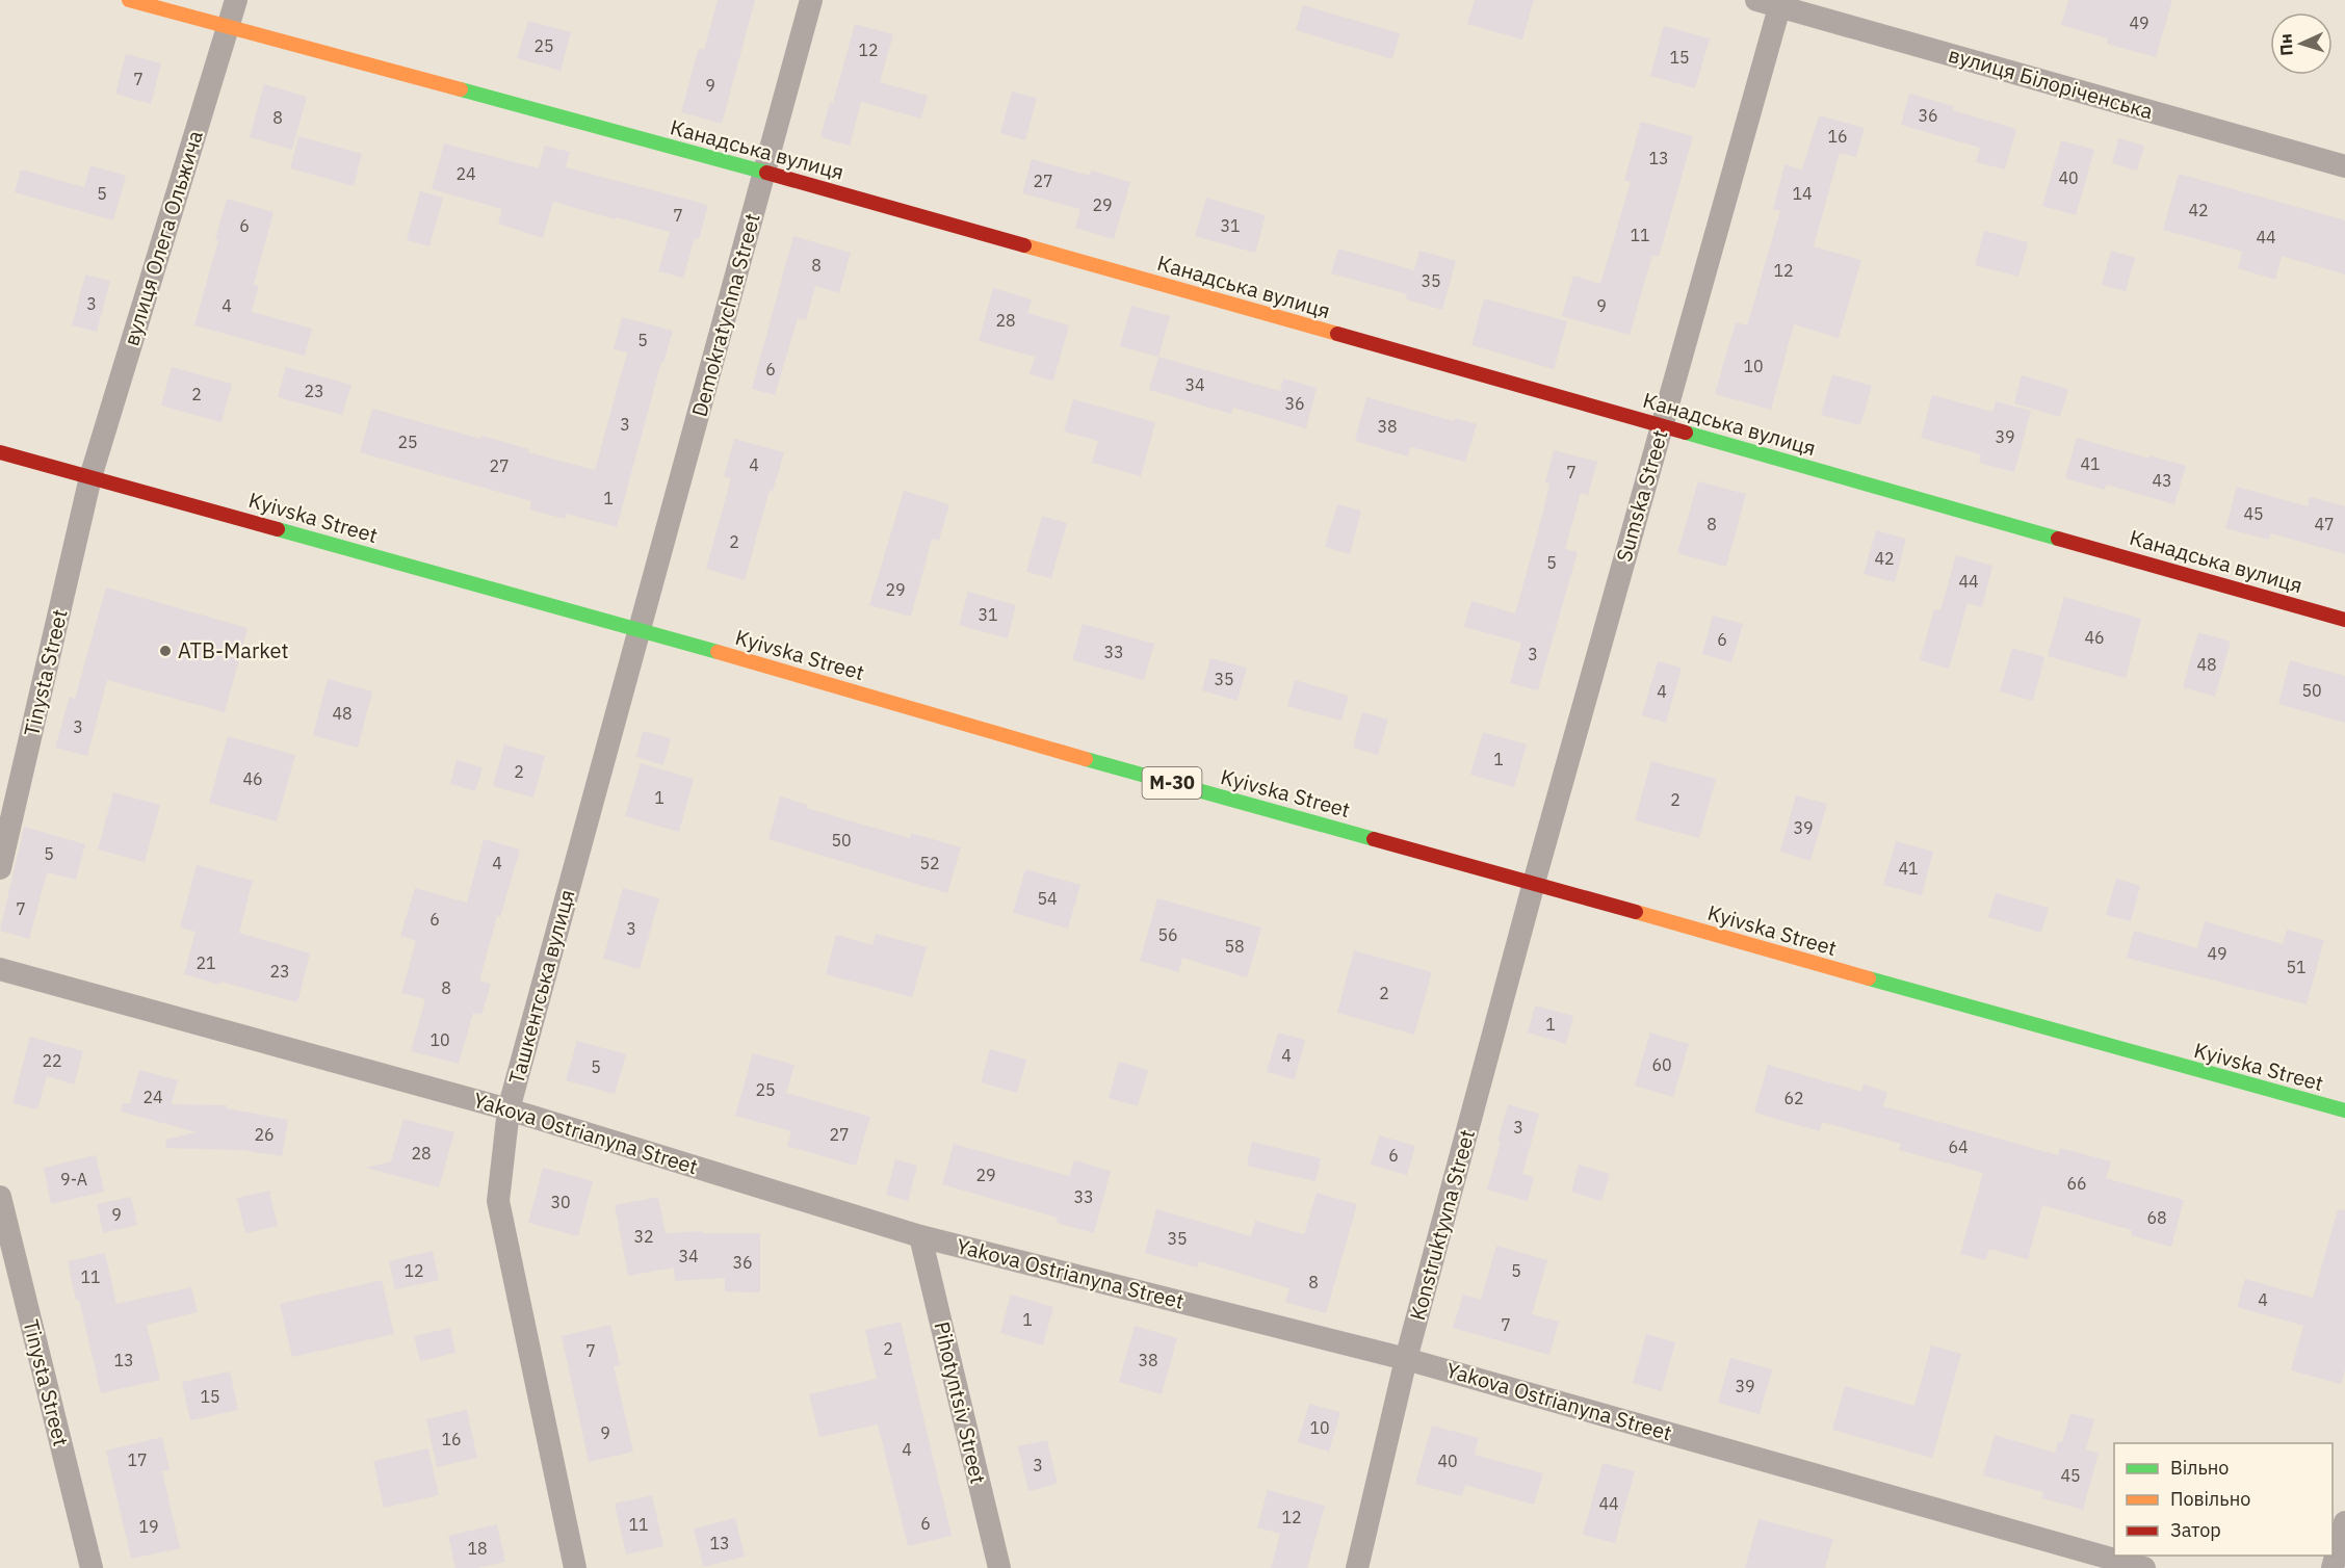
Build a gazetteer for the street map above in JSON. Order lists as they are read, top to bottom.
{
  "streets": {
    "main road": ["Канадська вулиця", "Kyivska Street", "М-30"],
    "street": [
      "вулиця Білоріченська",
      "вулиця Олега Ольжича",
      "Demokratychna Street",
      "Sumska Street",
      "Tinysta Street",
      "Ташкентська вулиця",
      "Yakova Ostrianyna Street",
      "Konstruktyvna Street",
      "Pihotyntsiv Street"
    ]
  },
  "crossings": [
    ["вулиця Білоріченська", "Sumska Street"],
    ["Канадська вулиця", "вулиця Олега Ольжича"],
    ["Канадська вулиця", "Demokratychna Street"],
    ["Канадська вулиця", "Sumska Street"],
    ["вулиця Олега Ольжича", "Kyivska Street"],
    ["вулиця Олега Ольжича", "Tinysta Street"],
    ["Demokratychna Street", "Kyivska Street"],
    ["Demokratychna Street", "Ташкентська вулиця"],
    ["Sumska Street", "Kyivska Street"],
    ["Sumska Street", "Konstruktyvna Street"],
    ["Kyivska Street", "Tinysta Street"],
    ["Kyivska Street", "Ташкентська вулиця"],
    ["Kyivska Street", "Konstruktyvna Street"],
    ["Ташкентська вулиця", "Yakova Ostrianyna Street"],
    ["Yakova Ostrianyna Street", "Konstruktyvna Street"],
    ["Yakova Ostrianyna Street", "Pihotyntsiv Street"]
  ],
  "places": ["ATB-Market"],
  "house_numbers": [
    "49",
    "25",
    "12",
    "15",
    "7",
    "9",
    "36",
    "8",
    "16",
    "13",
    "24",
    "40",
    "27",
    "5",
    "14",
    "29",
    "42",
    "7",
    "6",
    "31",
    "11",
    "44",
    "8",
    "12",
    "35",
    "3",
    "4",
    "9",
    "28",
    "5",
    "10",
    "6",
    "34",
    "23",
    "2",
    "36",
    "3",
    "38",
    "39",
    "25",
    "41",
    "4",
    "27",
    "7",
    "43",
    "1",
    "45",
    "8",
    "47",
    "2",
    "42",
    "5",
    "44",
    "29",
    "31",
    "46",
    "6",
    "33",
    "3",
    "48",
    "35",
    "50",
    "4",
    "48",
    "3",
    "1",
    "2",
    "46",
    "1",
    "2",
    "39",
    "50",
    "5",
    "4",
    "52",
    "41",
    "54",
    "7",
    "6",
    "3",
    "56",
    "58",
    "49",
    "21",
    "51",
    "23",
    "8",
    "2",
    "1",
    "10",
    "4",
    "22",
    "60",
    "5",
    "25",
    "24",
    "62",
    "3",
    "26",
    "27",
    "64",
    "28",
    "6",
    "29",
    "9-А",
    "66",
    "33",
    "30",
    "9",
    "68",
    "32",
    "35",
    "34",
    "36",
    "12",
    "5",
    "11",
    "8",
    "4",
    "1",
    "7",
    "2",
    "7",
    "13",
    "38",
    "39",
    "15",
    "10",
    "9",
    "16",
    "4",
    "17",
    "40",
    "3",
    "45",
    "44",
    "12",
    "6",
    "11",
    "19",
    "13",
    "18"
  ],
  "legend": ["Вільно", "Повільно", "Затор"],
  "north": "left"
}
